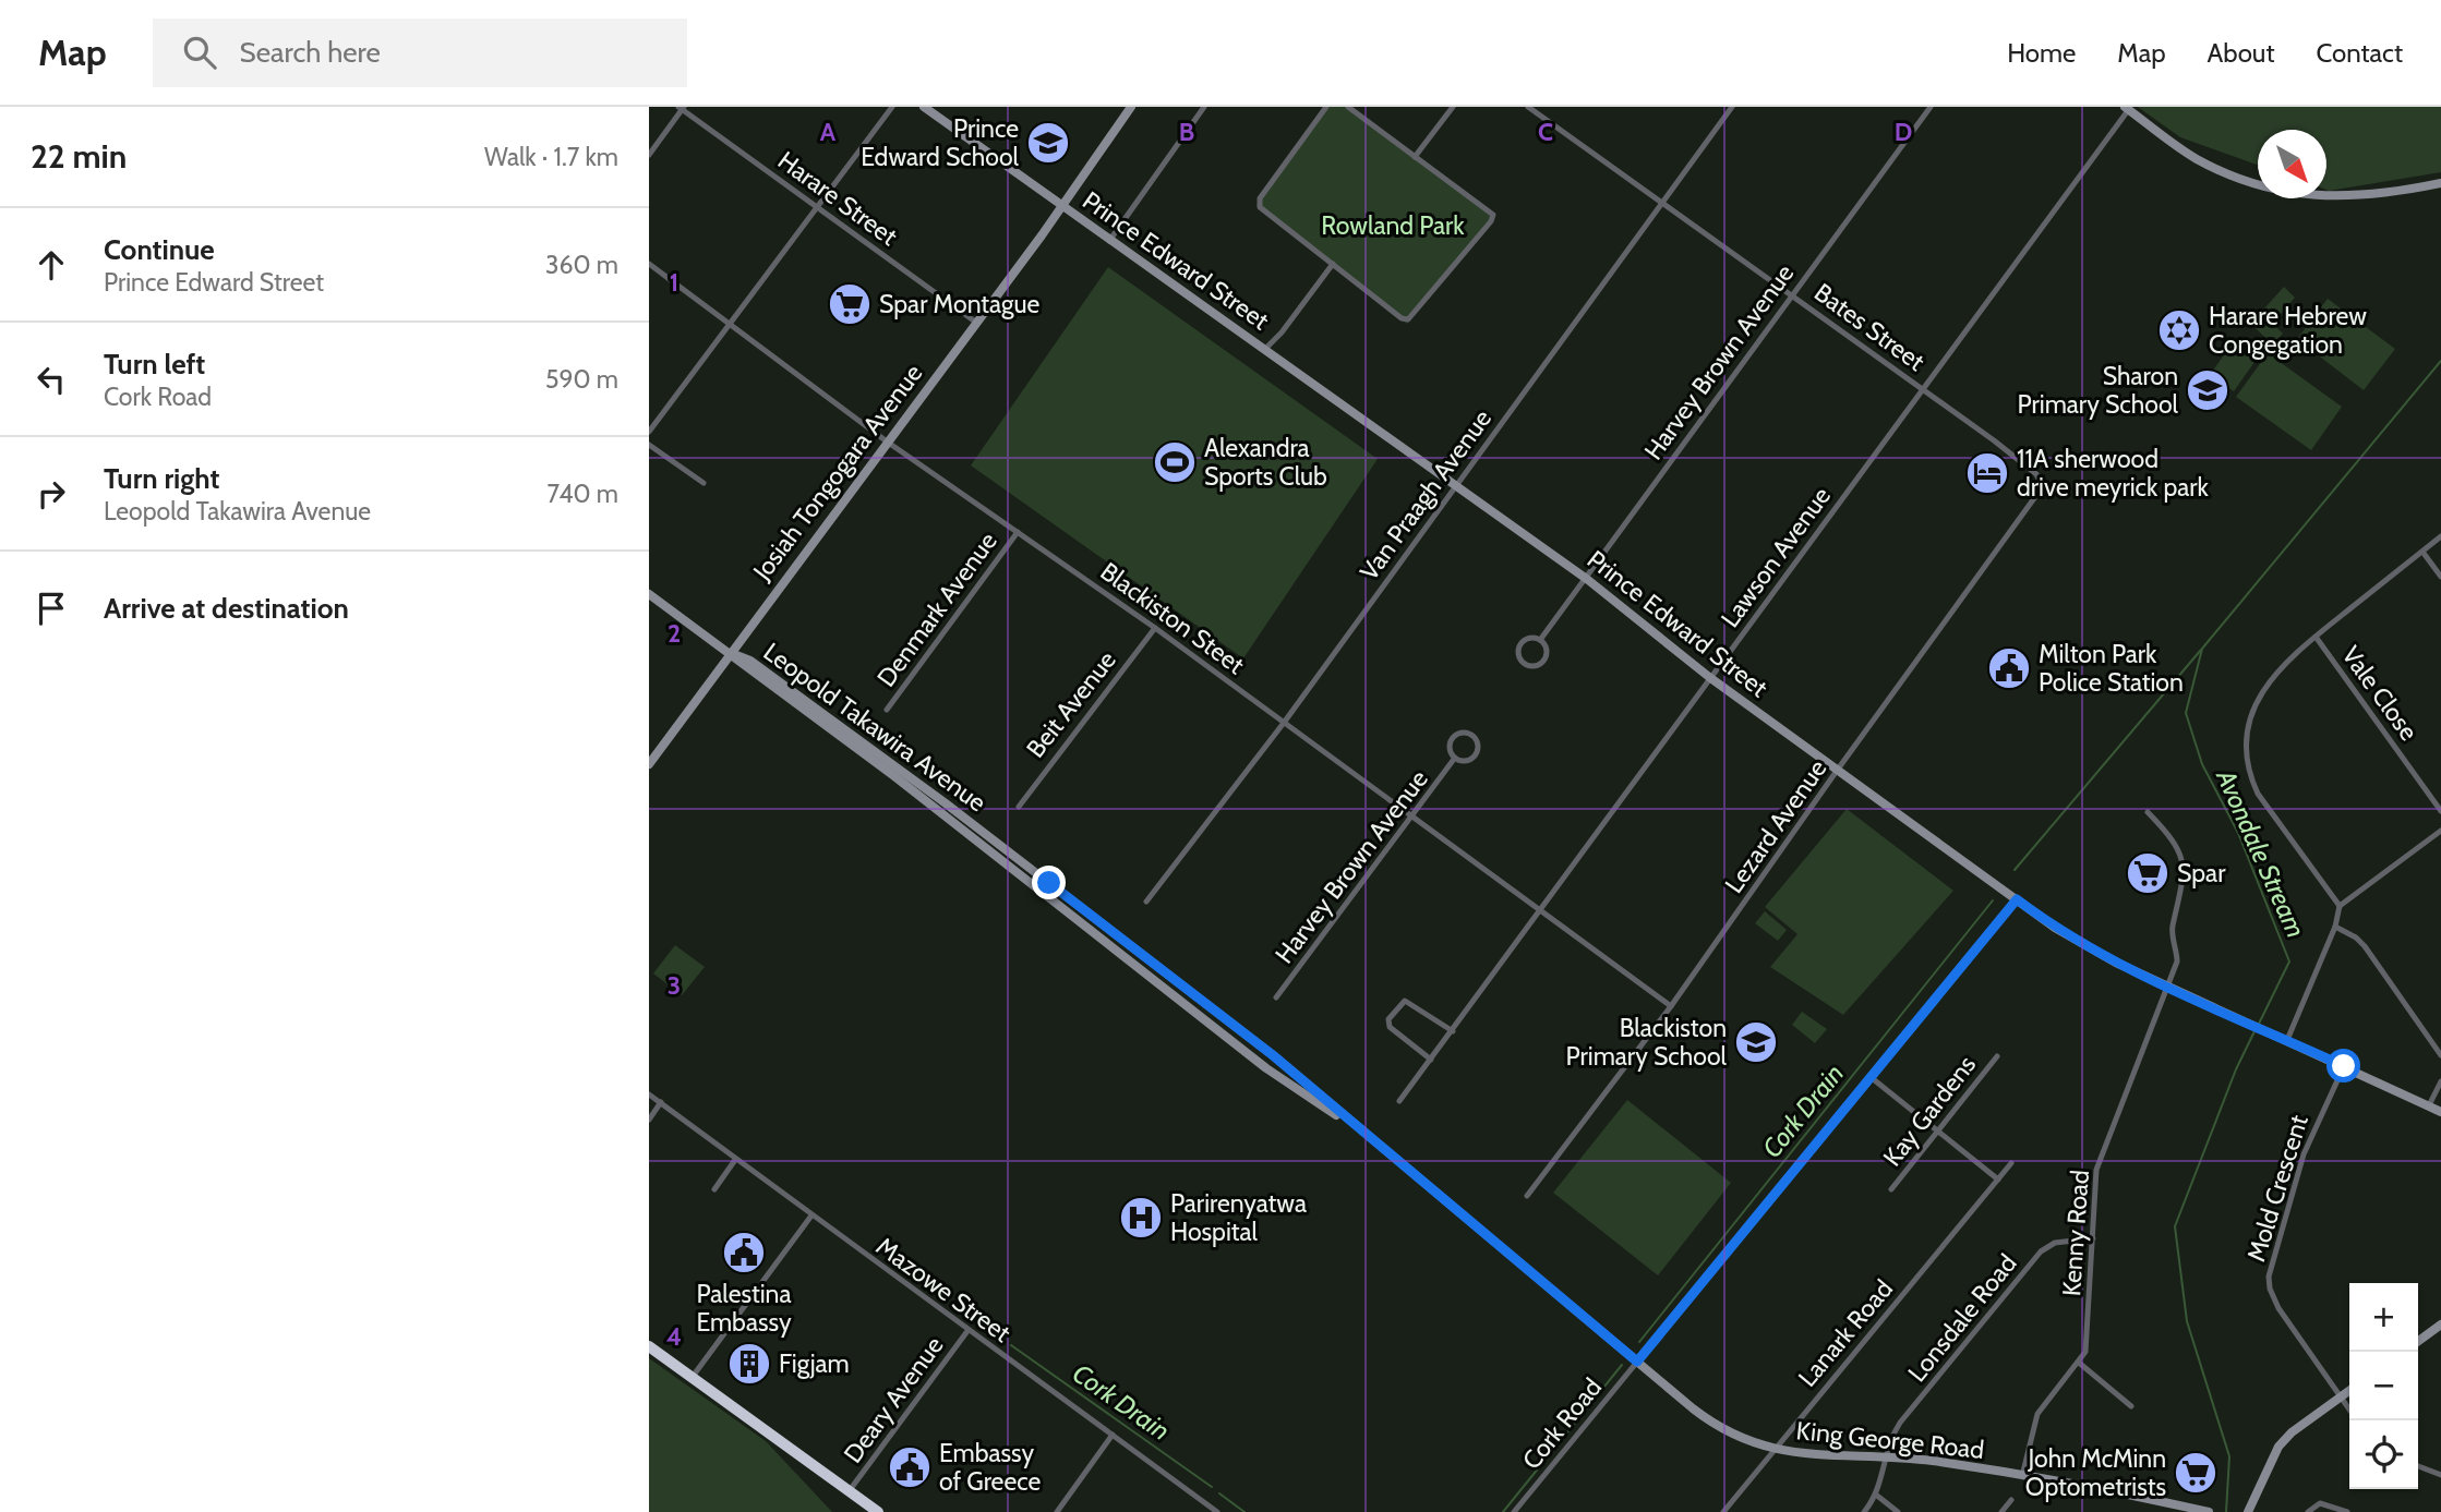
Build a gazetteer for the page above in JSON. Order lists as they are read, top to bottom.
{
  "streets": {
    "main road": [
      "Prince Edward Street",
      "Josiah Tongogara Avenue",
      "Leopold Takawira Avenue",
      "King George Road"
    ],
    "street": [
      "Harare Street",
      "Bates Street",
      "Harvey Brown Avenue",
      "Van Praagh Avenue",
      "Lawson Avenue",
      "Denmark Avenue",
      "Blackiston Steet",
      "Vale Close",
      "Beit Avenue",
      "Lezard Avenue",
      "Kay Gardens",
      "Mold Crescent",
      "Kenny Road",
      "Mazowe Street",
      "Lonsdale Road",
      "Lanark Road",
      "Deary Avenue",
      "Cork Road"
    ]
  },
  "crossings": [
    ["Harare Street", "Josiah Tongogara Avenue"],
    ["Prince Edward Street", "Harvey Brown Avenue"],
    ["Prince Edward Street", "Josiah Tongogara Avenue"],
    ["Prince Edward Street", "Van Praagh Avenue"],
    ["Prince Edward Street", "Lawson Avenue"],
    ["Prince Edward Street", "Lezard Avenue"],
    ["Prince Edward Street", "Mold Crescent"],
    ["Prince Edward Street", "Kenny Road"],
    ["Prince Edward Street", "Cork Road"],
    ["Bates Street", "Harvey Brown Avenue"],
    ["Bates Street", "Van Praagh Avenue"],
    ["Bates Street", "Lawson Avenue"],
    ["Bates Street", "Lezard Avenue"],
    ["Harvey Brown Avenue", "Blackiston Steet"],
    ["Josiah Tongogara Avenue", "Blackiston Steet"],
    ["Josiah Tongogara Avenue", "Leopold Takawira Avenue"],
    ["Van Praagh Avenue", "Blackiston Steet"],
    ["Lawson Avenue", "Blackiston Steet"],
    ["Denmark Avenue", "Blackiston Steet"],
    ["Blackiston Steet", "Beit Avenue"],
    ["Blackiston Steet", "Lezard Avenue"],
    ["Leopold Takawira Avenue", "Cork Road"],
    ["Leopold Takawira Avenue", "King George Road"],
    ["Kenny Road", "Lonsdale Road"],
    ["Kenny Road", "King George Road"],
    ["Mazowe Street", "Deary Avenue"],
    ["Lonsdale Road", "King George Road"],
    ["Lanark Road", "King George Road"],
    ["Cork Road", "King George Road"]
  ],
  "water": ["Avondale Stream", "Cork Drain"],
  "parks": ["Rowland Park"],
  "places": {
    "school or university": ["Prince Edward School", "Sharon Primary School", "Blackiston Primary School"],
    "supermarket": ["Spar Montague", "Spar", "John McMinn Optometrists"],
    "synagogue": ["Harare Hebrew Congegation"],
    "sports": ["Alexandra Sports Club"],
    "hotel": ["11A sherwood drive meyrick park"],
    "public building": ["Milton Park Police Station", "Palestina Embassy", "Embassy of Greece"],
    "hospital": ["Parirenyatwa Hospital"],
    "building": ["Figjam"]
  },
  "north": "bottom right",
  "page": {
    "header": "Map",
    "search": "Search here",
    "nav": [
      "Home",
      "Map",
      "About",
      "Contact"
    ],
    "heading": ["22 min", "Walk · 1.7 km"],
    "list": [
      ["Continue", "Prince Edward Street", "360 m"],
      ["Turn left", "Cork Road", "590 m"],
      ["Turn right", "Leopold Takawira Avenue", "740 m"],
      "Arrive at destination"
    ],
    "map_buttons": ["+", "−"]
  },
  "grid": {
    "columns": [
      "A",
      "B",
      "C",
      "D"
    ],
    "rows": [
      "1",
      "2",
      "3",
      "4"
    ]
  }
}
